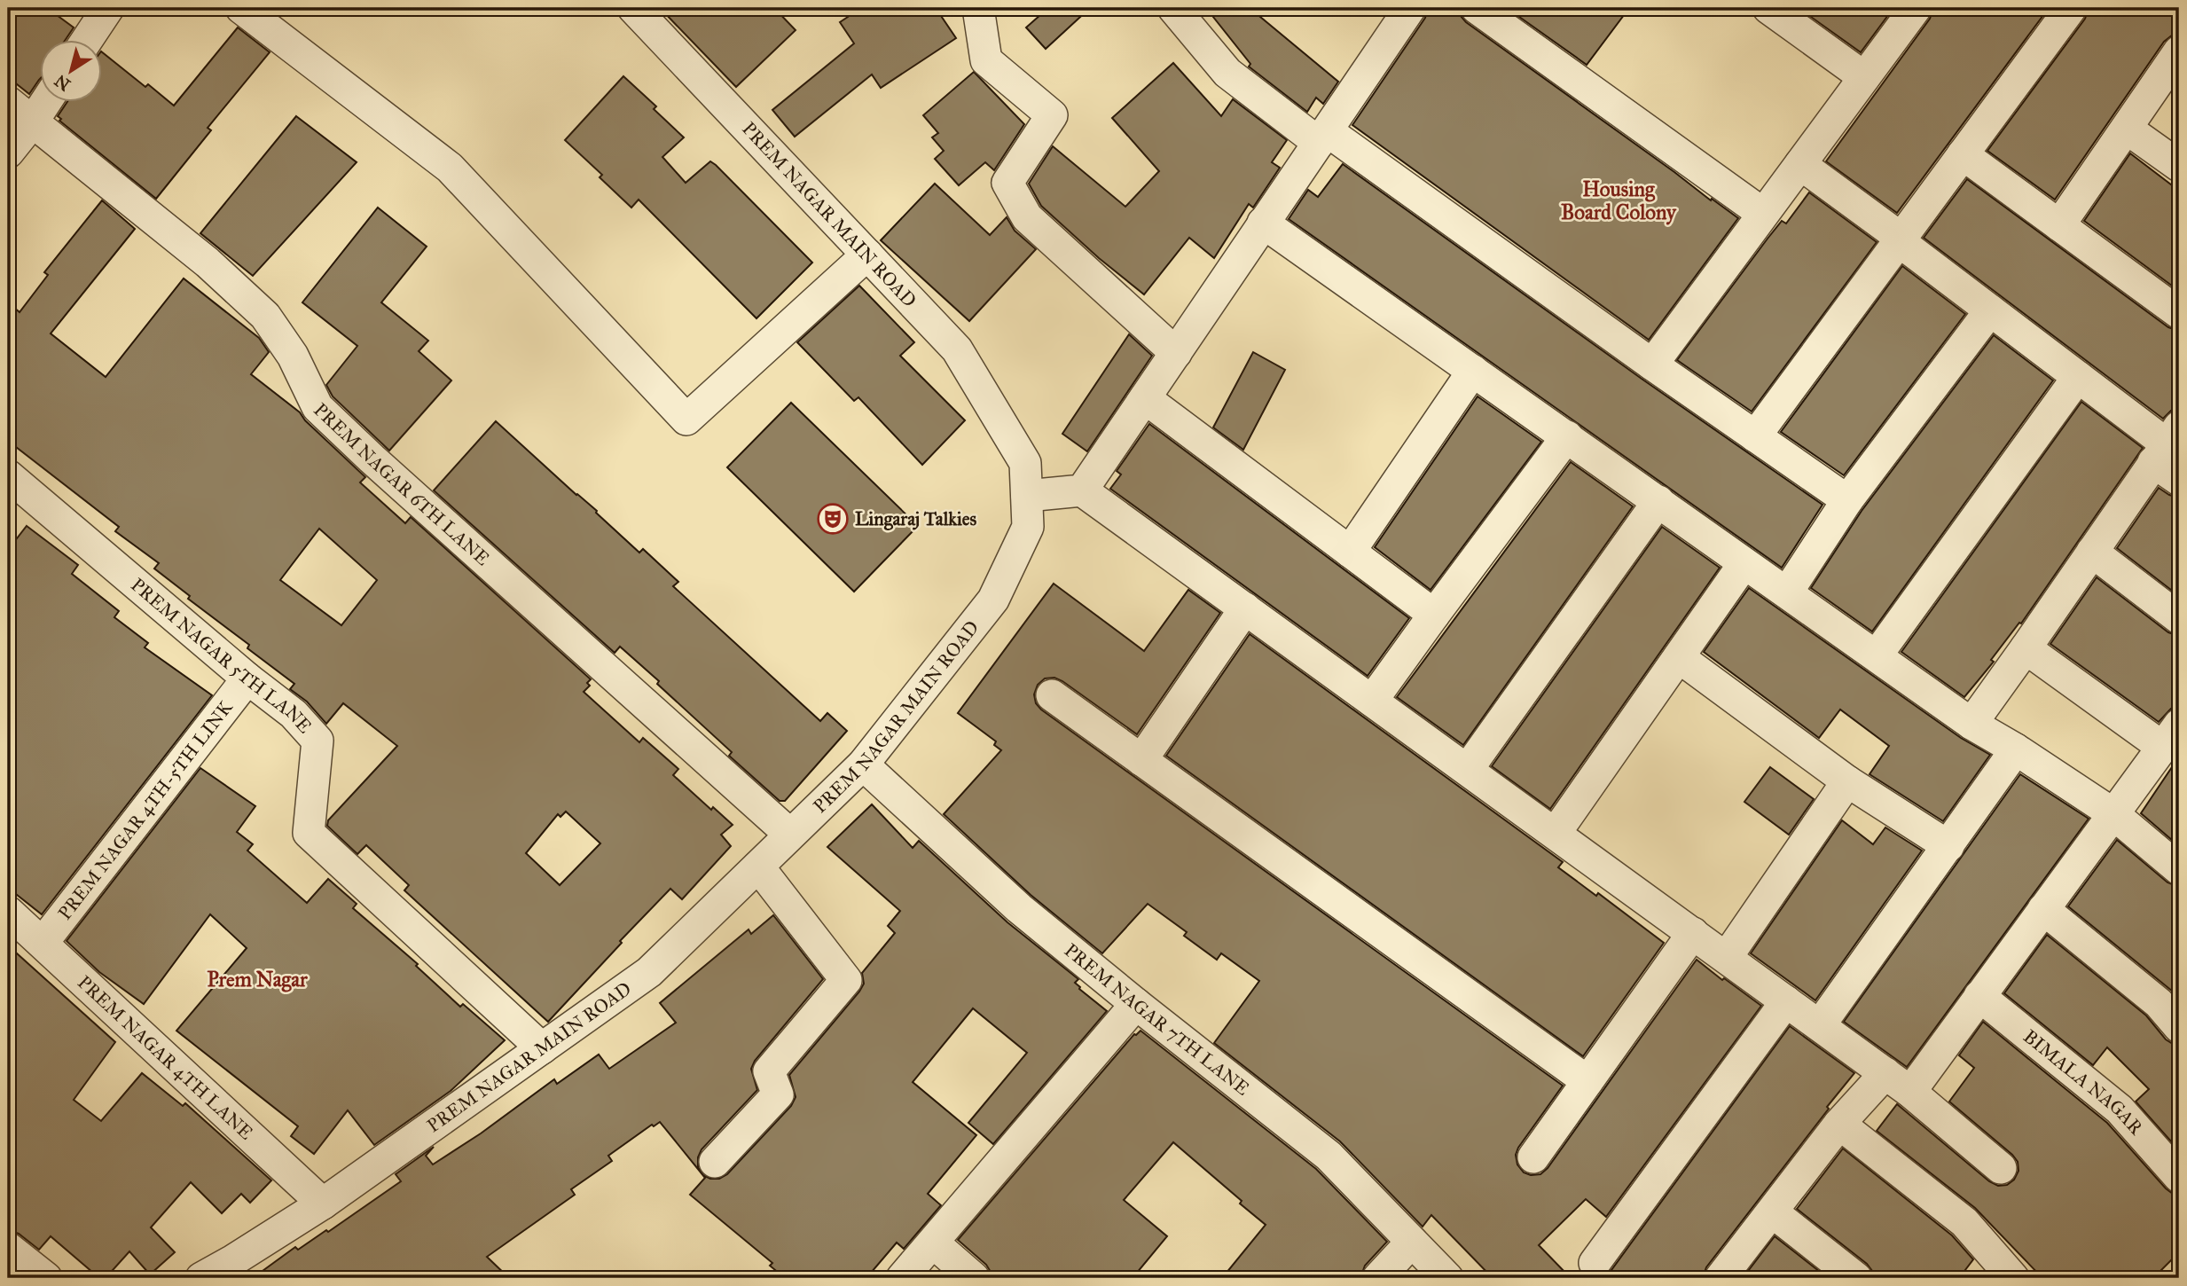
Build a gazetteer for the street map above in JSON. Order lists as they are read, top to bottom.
{
  "streets": {
    "street": [
      "PREM NAGAR MAIN ROAD",
      "PREM NAGAR 6TH LANE",
      "PREM NAGAR 5TH LANE",
      "PREM NAGAR 4TH-5TH LINK",
      "PREM NAGAR 7TH LANE",
      "PREM NAGAR 4TH LANE",
      "BIMALA NAGAR"
    ]
  },
  "crossings": [
    ["PREM NAGAR MAIN ROAD", "PREM NAGAR 6TH LANE"],
    ["PREM NAGAR MAIN ROAD", "PREM NAGAR 5TH LANE"],
    ["PREM NAGAR MAIN ROAD", "PREM NAGAR 7TH LANE"],
    ["PREM NAGAR MAIN ROAD", "PREM NAGAR 4TH LANE"],
    ["PREM NAGAR 5TH LANE", "PREM NAGAR 4TH-5TH LINK"],
    ["PREM NAGAR 4TH-5TH LINK", "PREM NAGAR 4TH LANE"]
  ],
  "districts": ["Housing Board Colony", "Prem Nagar"],
  "places": {
    "theatre": ["Lingaraj Talkies"]
  },
  "north": "bottom left"
}
